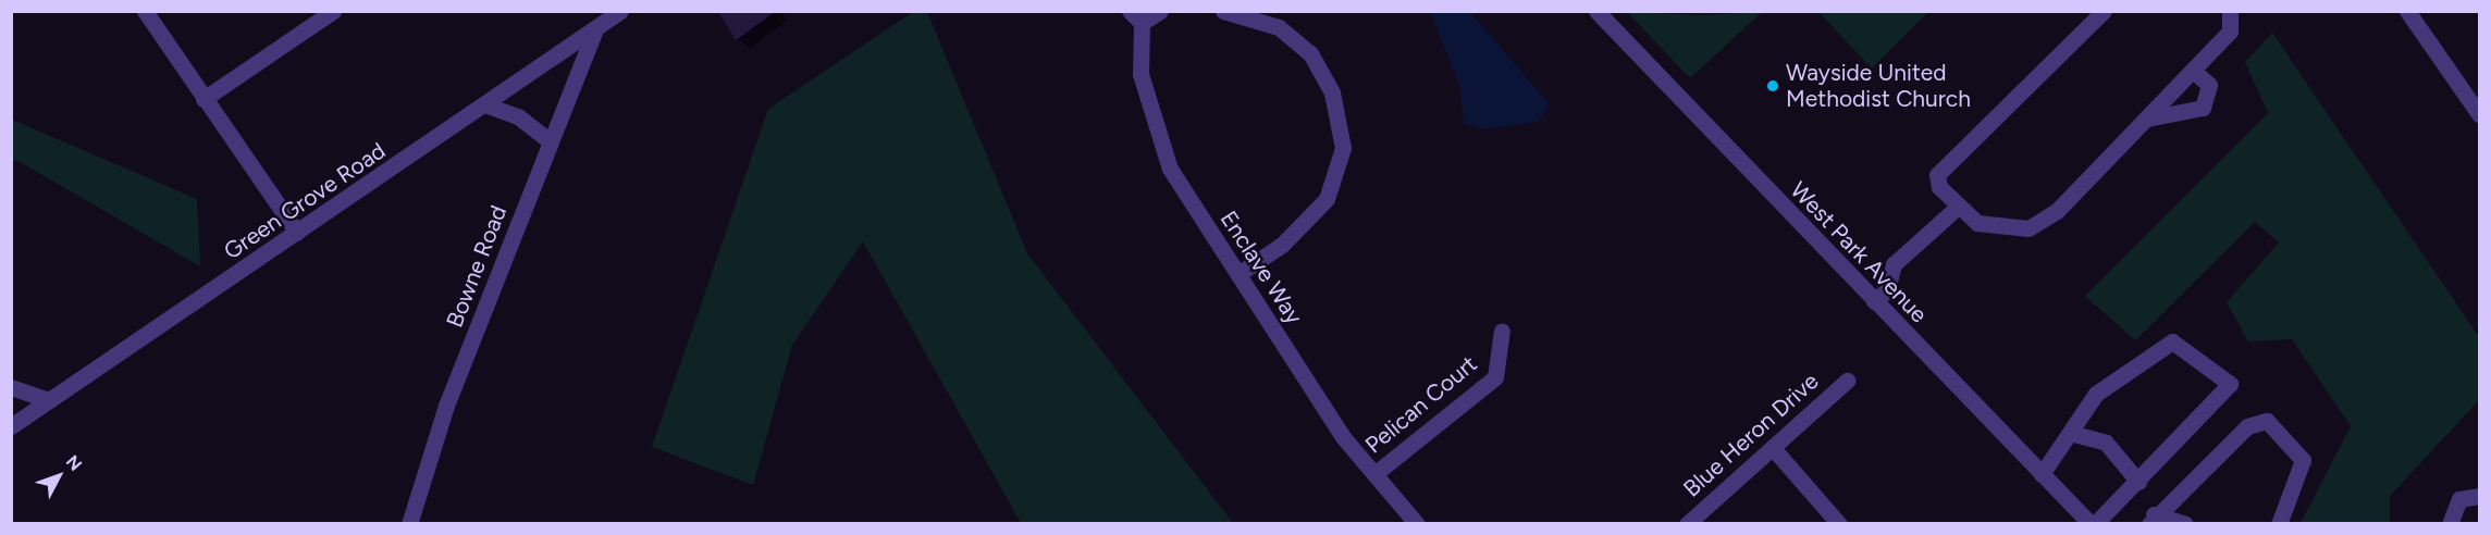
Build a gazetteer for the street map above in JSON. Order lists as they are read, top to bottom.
{
  "streets": {
    "street": [
      "Green Grove Road",
      "West Park Avenue",
      "Bowne Road",
      "Enclave Way",
      "Pelican Court",
      "Blue Heron Drive"
    ]
  },
  "crossings": [
    ["Green Grove Road", "Bowne Road"],
    ["Enclave Way", "Pelican Court"]
  ],
  "places": ["Wayside United Methodist Church"],
  "north": "top right"
}
